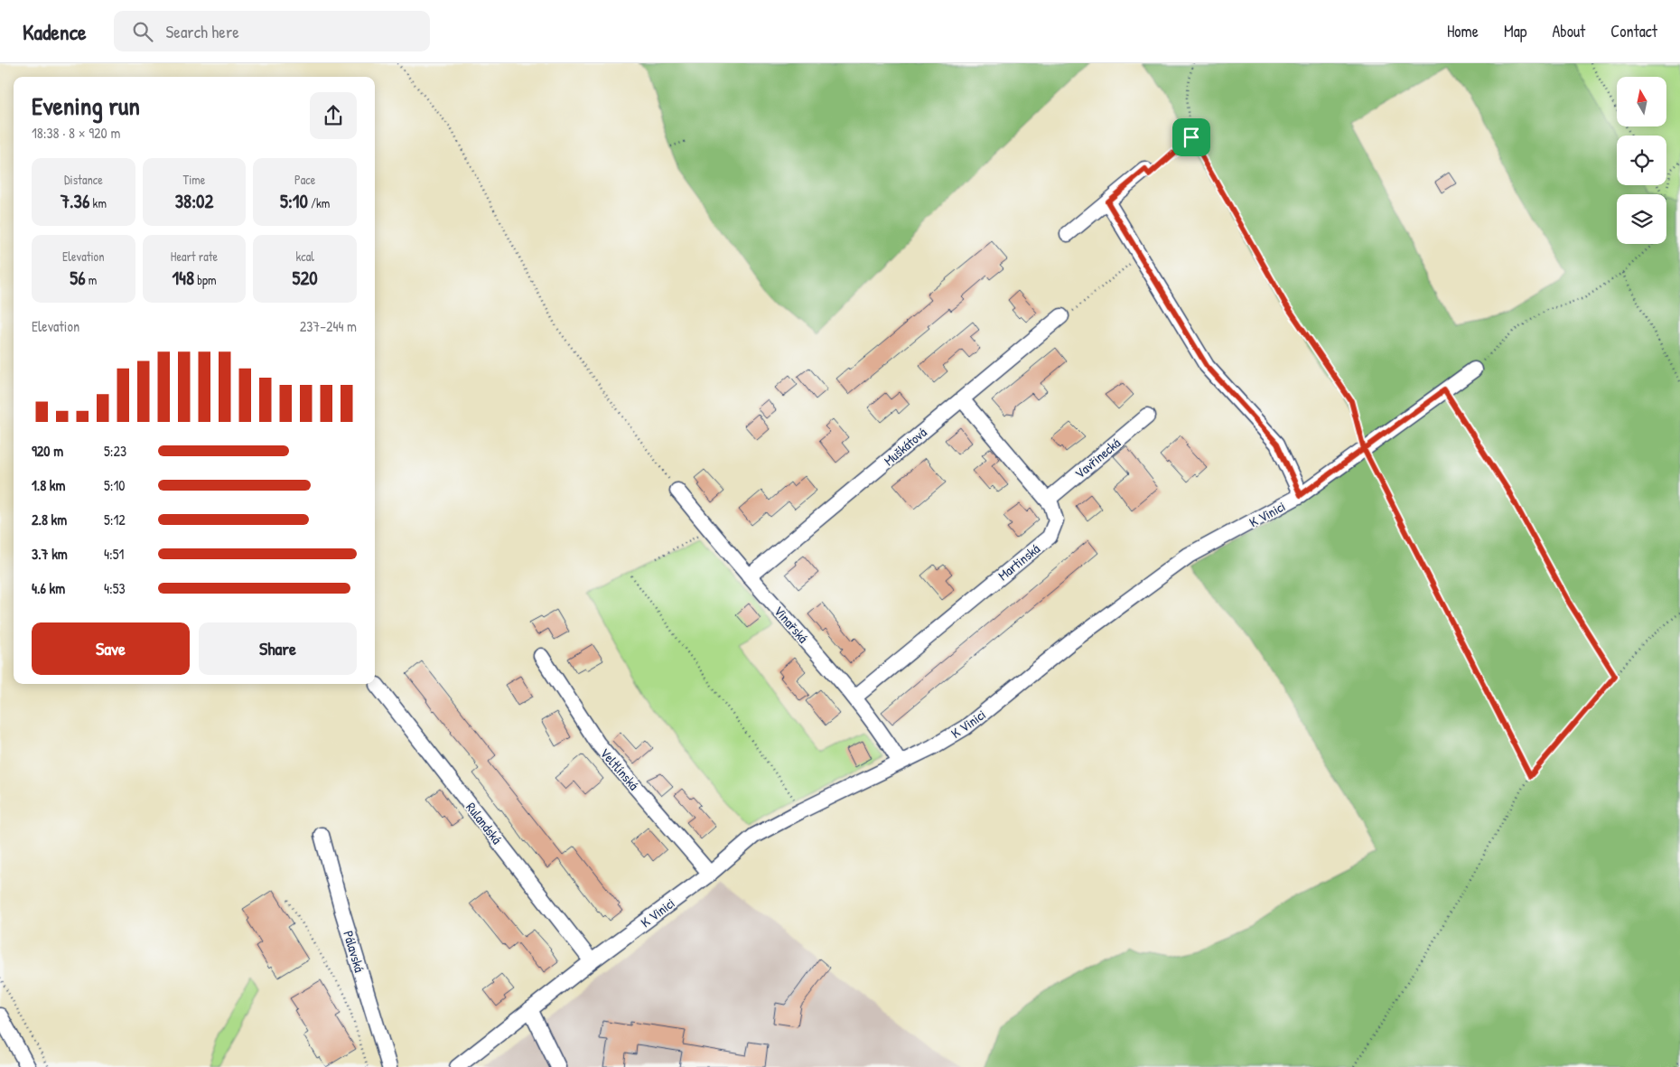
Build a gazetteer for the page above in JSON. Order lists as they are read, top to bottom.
{
  "streets": {
    "street": [
      "Muškátová",
      "Vavřinecká",
      "K Vinici",
      "Martinská",
      "Vinařská",
      "Veltlínská",
      "Rulandská",
      "Pálavská"
    ]
  },
  "crossings": [
    ["Muškátová", "Martinská"],
    ["Muškátová", "Vinařská"],
    ["Vavřinecká", "Martinská"],
    ["K Vinici", "Vinařská"],
    ["K Vinici", "Veltlínská"],
    ["K Vinici", "Rulandská"],
    ["Martinská", "Vinařská"]
  ],
  "north": "top",
  "page": {
    "header": "Kadence",
    "search": "Search here",
    "nav": [
      "Home",
      "Map",
      "About",
      "Contact"
    ],
    "heading": ["Evening run", "18:38 · 8 × 920 m"],
    "stats": [
      ["Distance", "7.36 km"],
      ["Time", "38:02"],
      ["Pace", "5:10 /km"],
      ["Elevation", "56 m"],
      ["Heart rate", "148 bpm"],
      ["kcal", "520"]
    ],
    "chart": ["Elevation", "237–244 m"],
    "list": [
      {
        "name": "920 m",
        "note": "5:23"
      },
      {
        "name": "1.8 km",
        "note": "5:10"
      },
      {
        "name": "2.8 km",
        "note": "5:12"
      },
      {
        "name": "3.7 km",
        "note": "4:51"
      },
      {
        "name": "4.6 km",
        "note": "4:53"
      }
    ],
    "buttons": ["Save", "Share"]
  }
}
